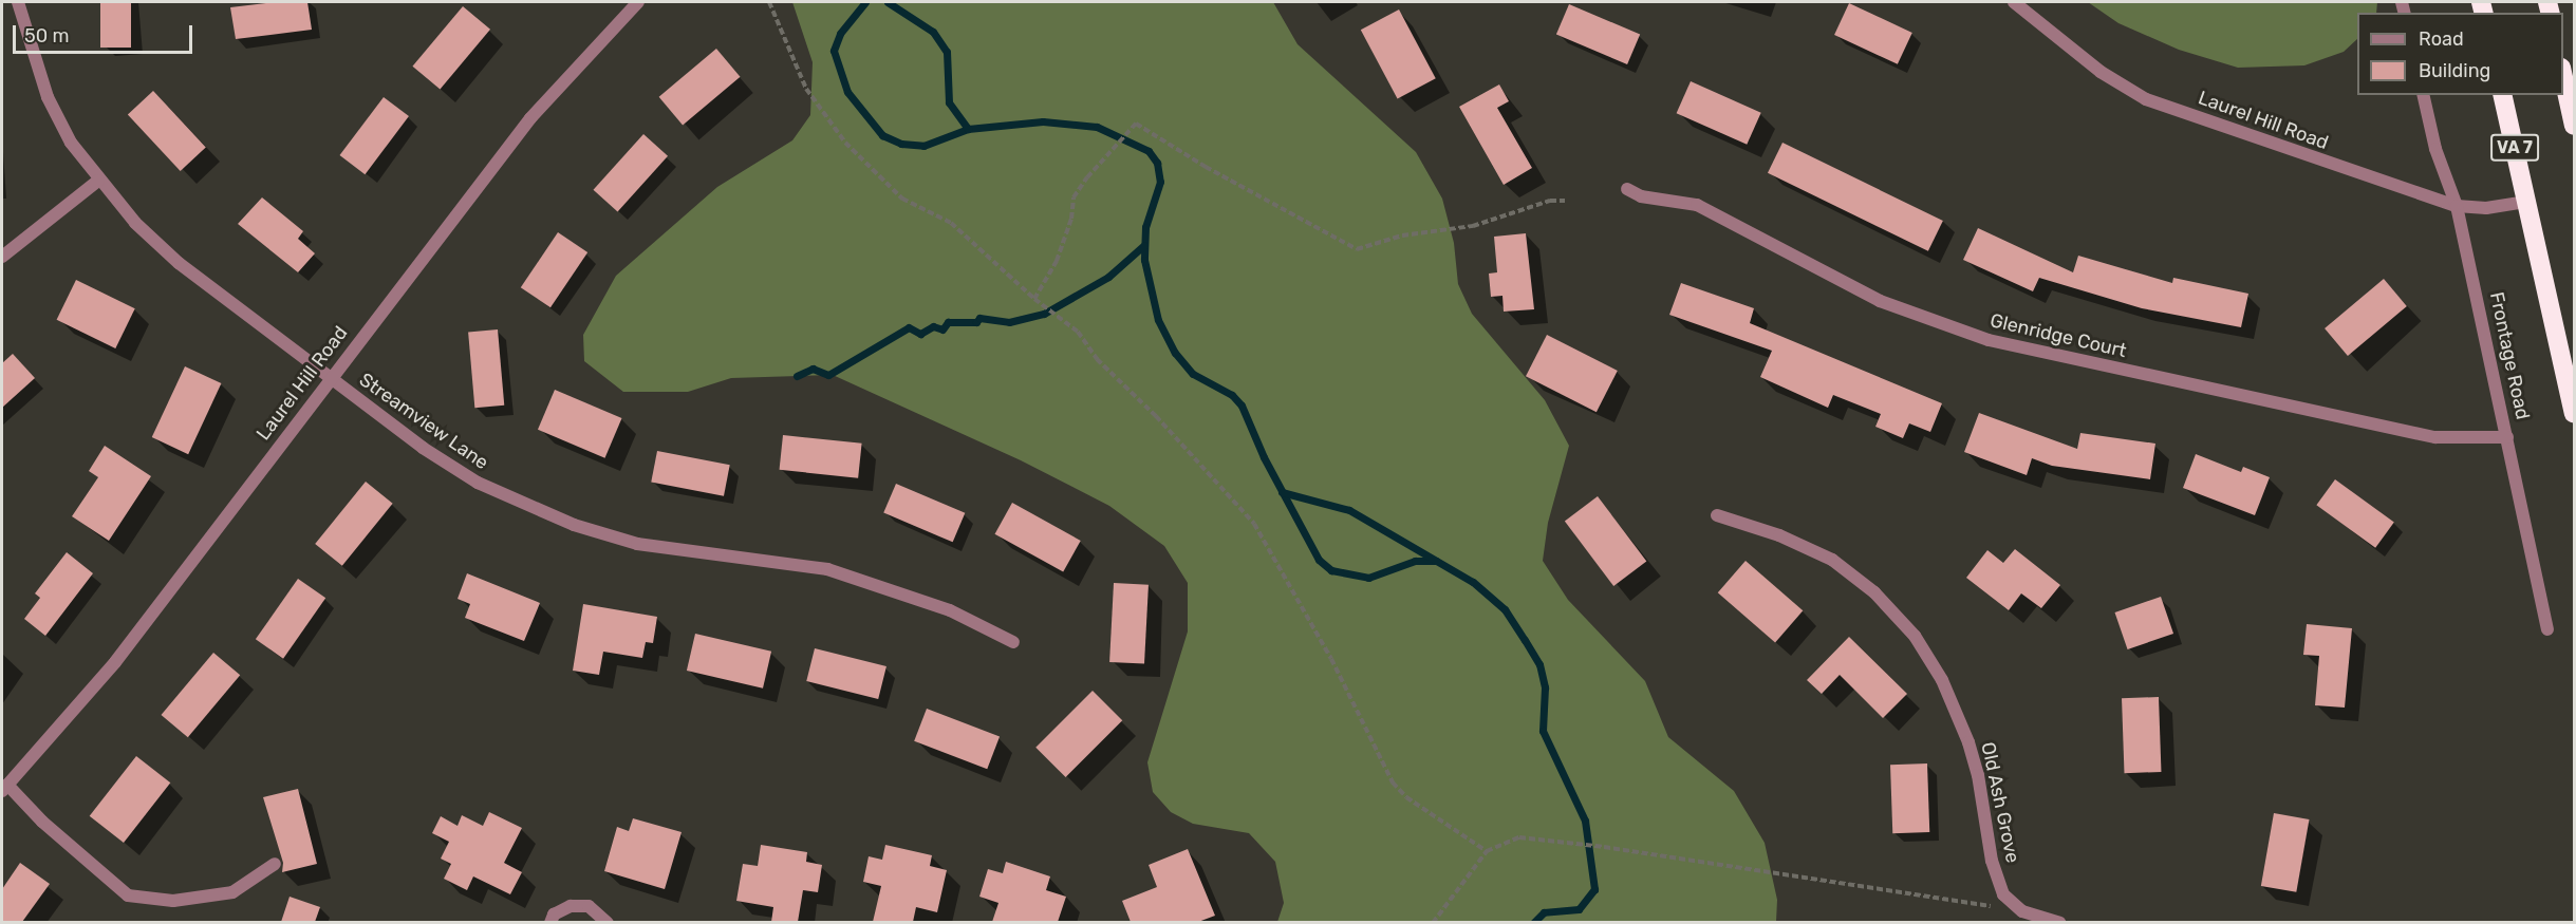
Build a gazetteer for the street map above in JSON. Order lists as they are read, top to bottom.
{
  "streets": {
    "highway": ["VA 7"],
    "street": [
      "Laurel Hill Road",
      "Glenridge Court",
      "Frontage Road",
      "Streamview Lane",
      "Old Ash Grove"
    ]
  },
  "crossings": [
    ["Laurel Hill Road", "VA 7"],
    ["Laurel Hill Road", "Frontage Road"],
    ["Laurel Hill Road", "Streamview Lane"],
    ["Glenridge Court", "Frontage Road"]
  ],
  "legend": ["Road", "Building"],
  "scale_bar": "50 m"
}
